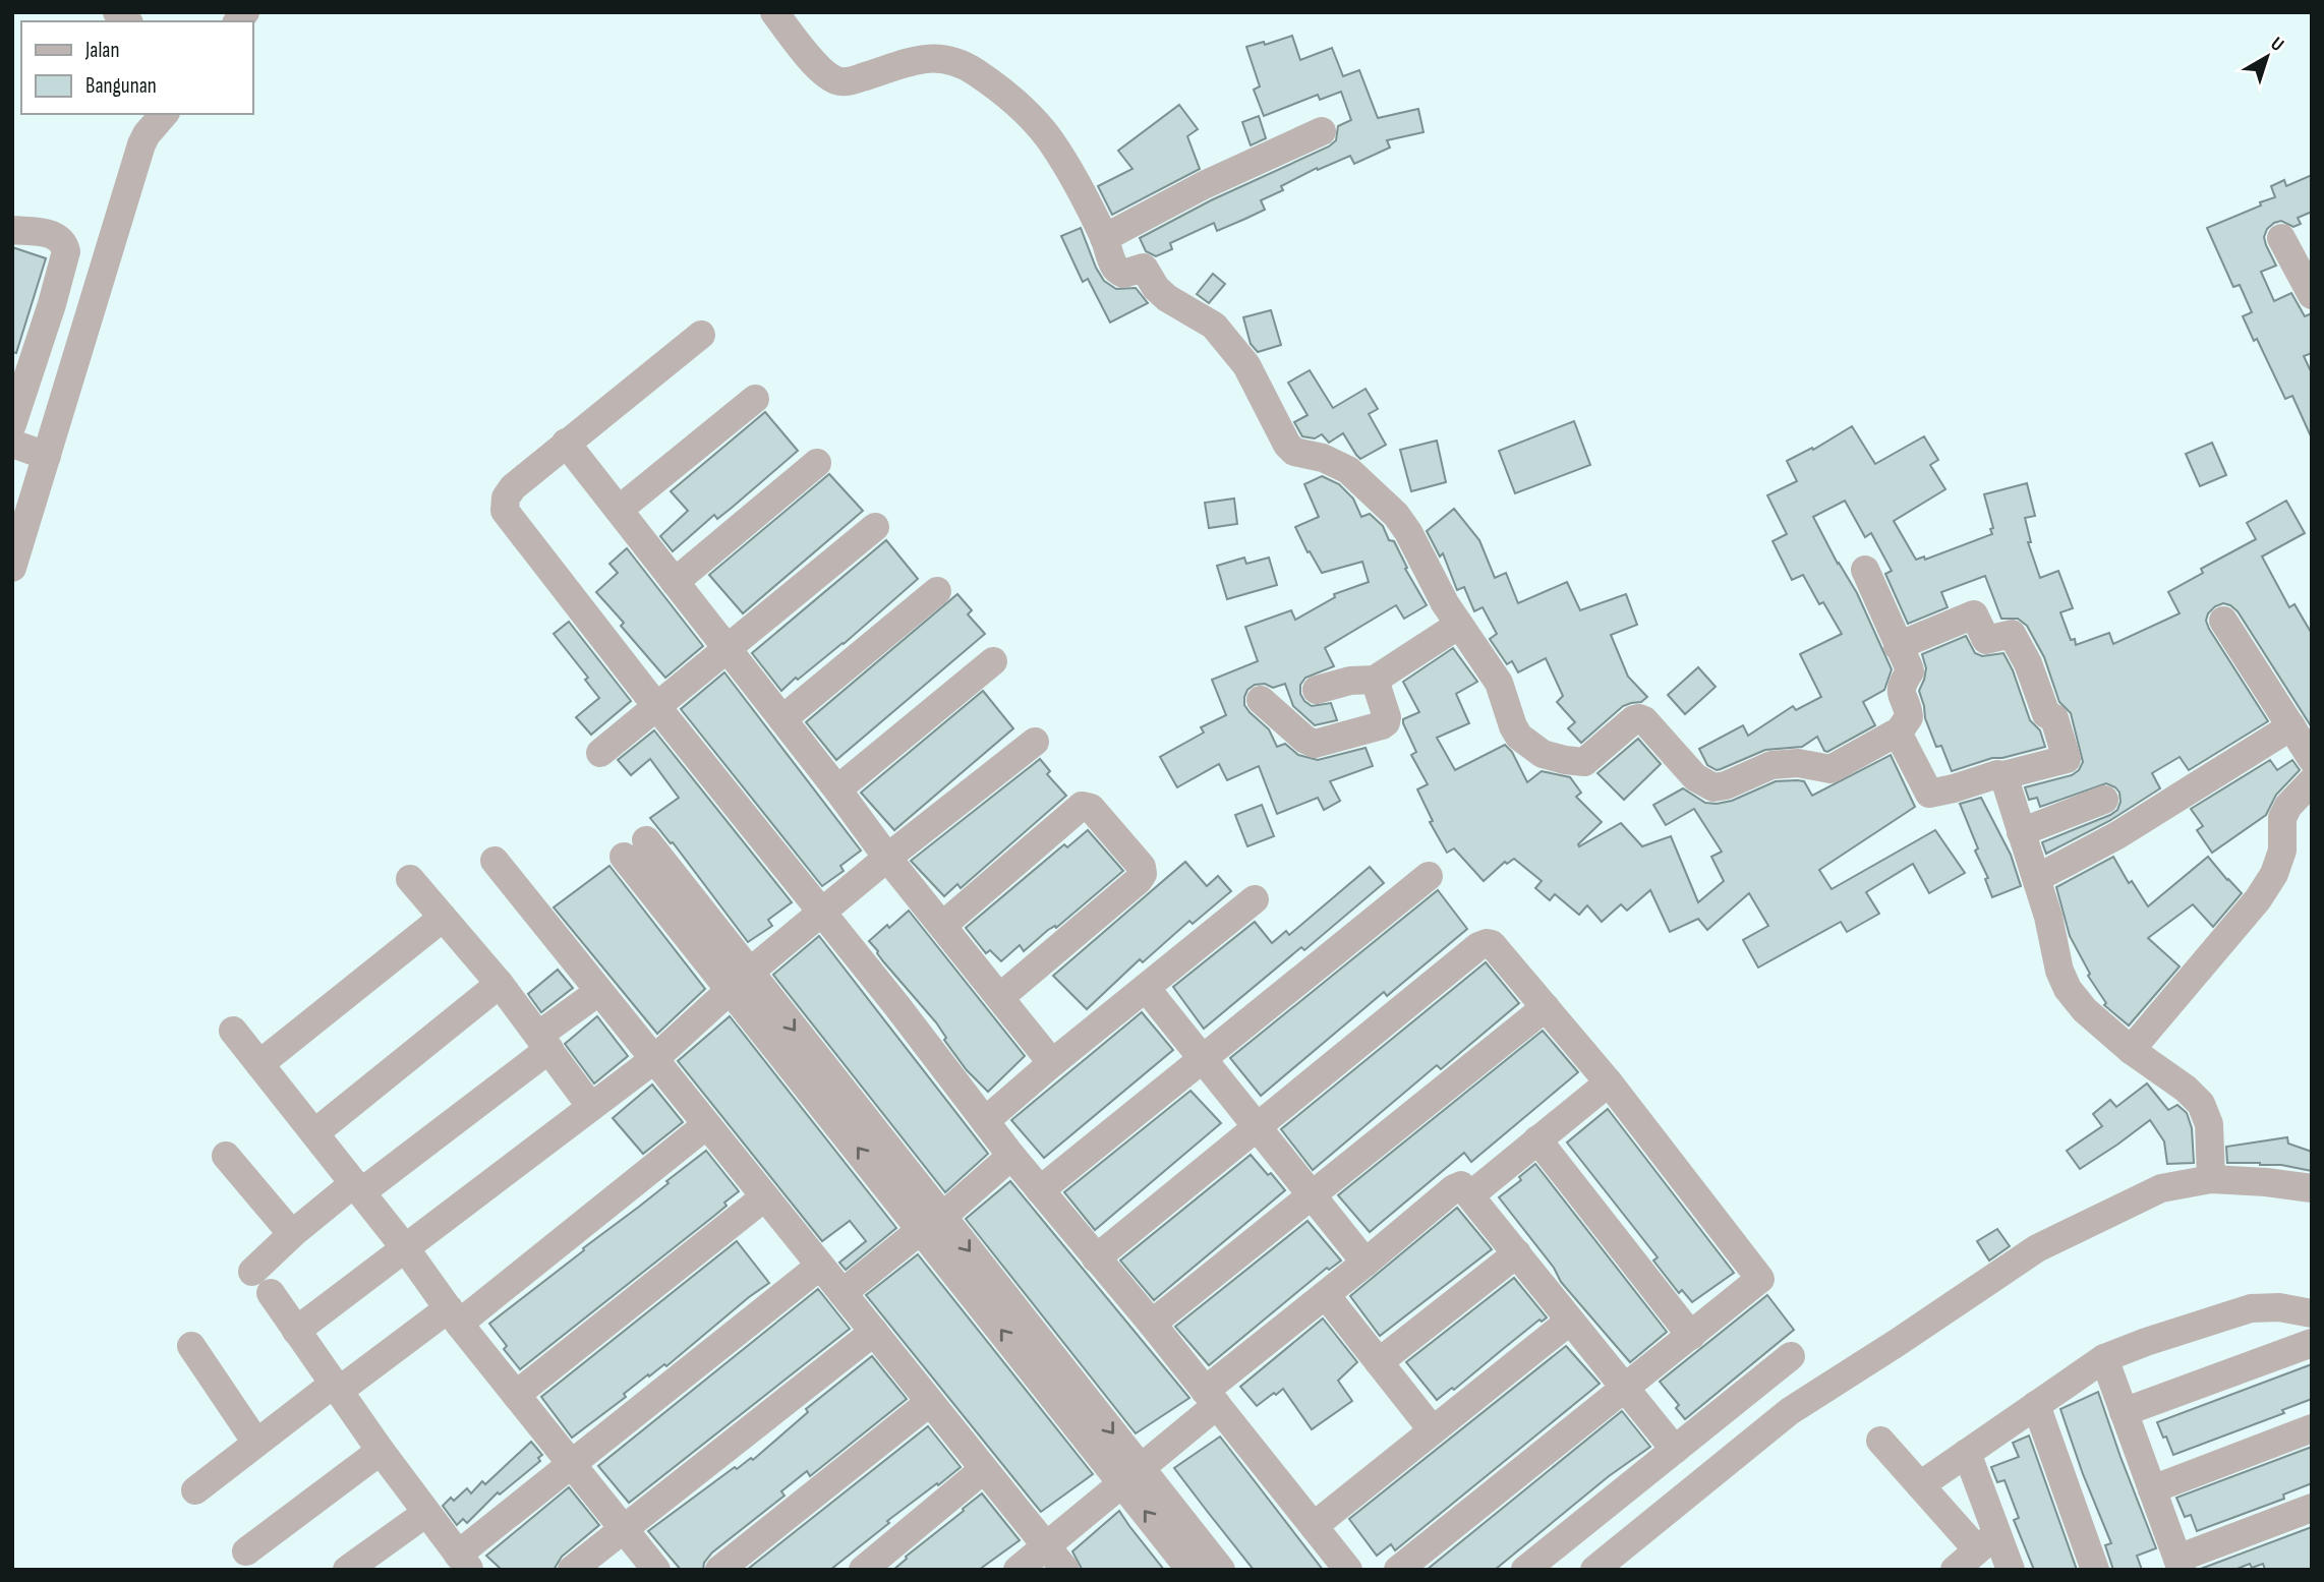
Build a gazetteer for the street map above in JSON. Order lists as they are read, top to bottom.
{
  "legend": ["Jalan", "Bangunan"],
  "north": "top right"
}
